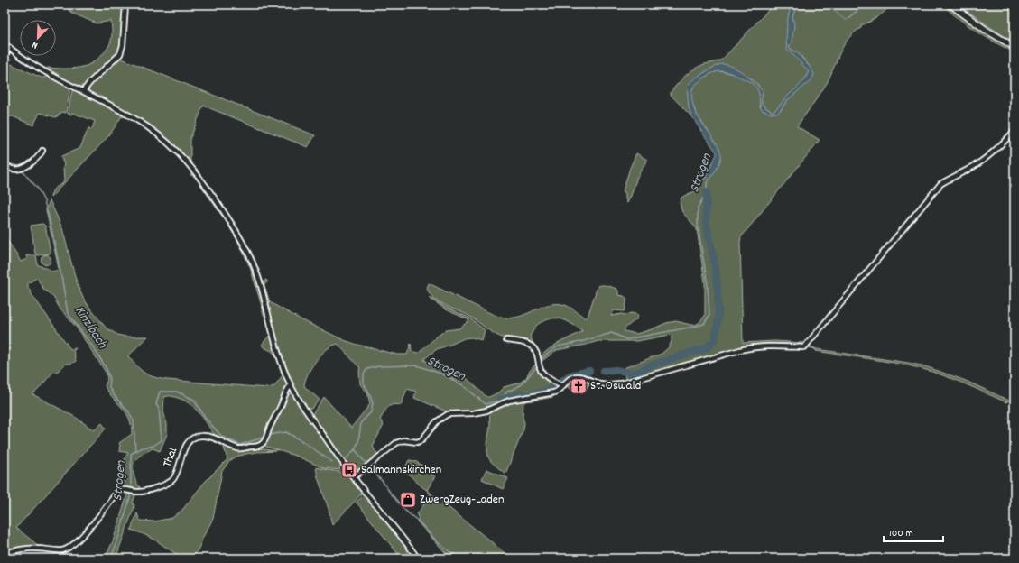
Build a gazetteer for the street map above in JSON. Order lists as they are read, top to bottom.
{
  "streets": {
    "street": ["Thal"]
  },
  "water": ["Strogen", "Kinzlbach"],
  "places": {
    "church": ["St. Oswald"],
    "bus stop": ["Salmannskirchen"],
    "shop": ["ZwergZeug-Laden"]
  },
  "scale_bar": "100 m",
  "north": "bottom left"
}
